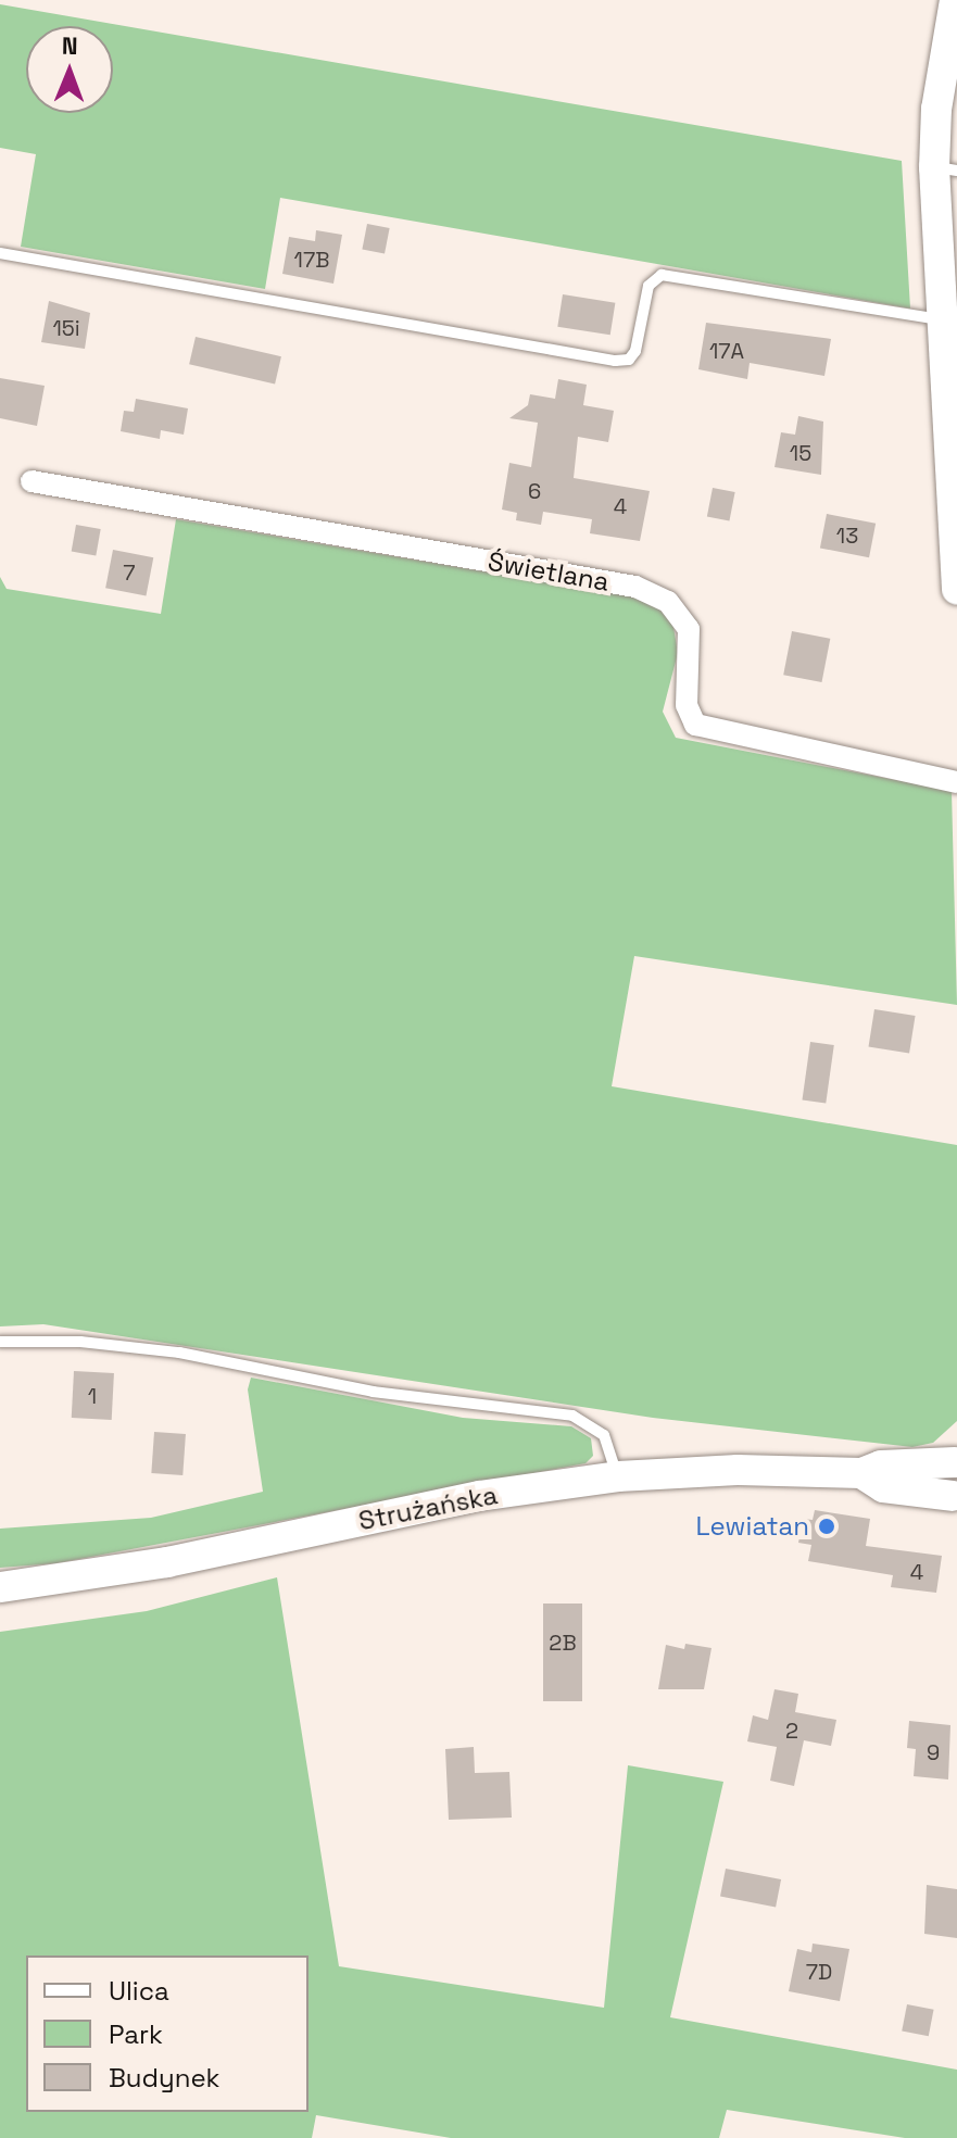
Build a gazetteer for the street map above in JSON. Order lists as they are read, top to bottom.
{
  "streets": {
    "main road": ["Strużańska"],
    "street": ["Świetlana"]
  },
  "places": ["Lewiatan"],
  "house_numbers": [
    "17B",
    "15i",
    "17A",
    "15",
    "6",
    "4",
    "13",
    "7",
    "1",
    "4",
    "2B",
    "2",
    "9",
    "7D"
  ],
  "legend": ["Ulica", "Park", "Budynek"],
  "north": "top"
}
